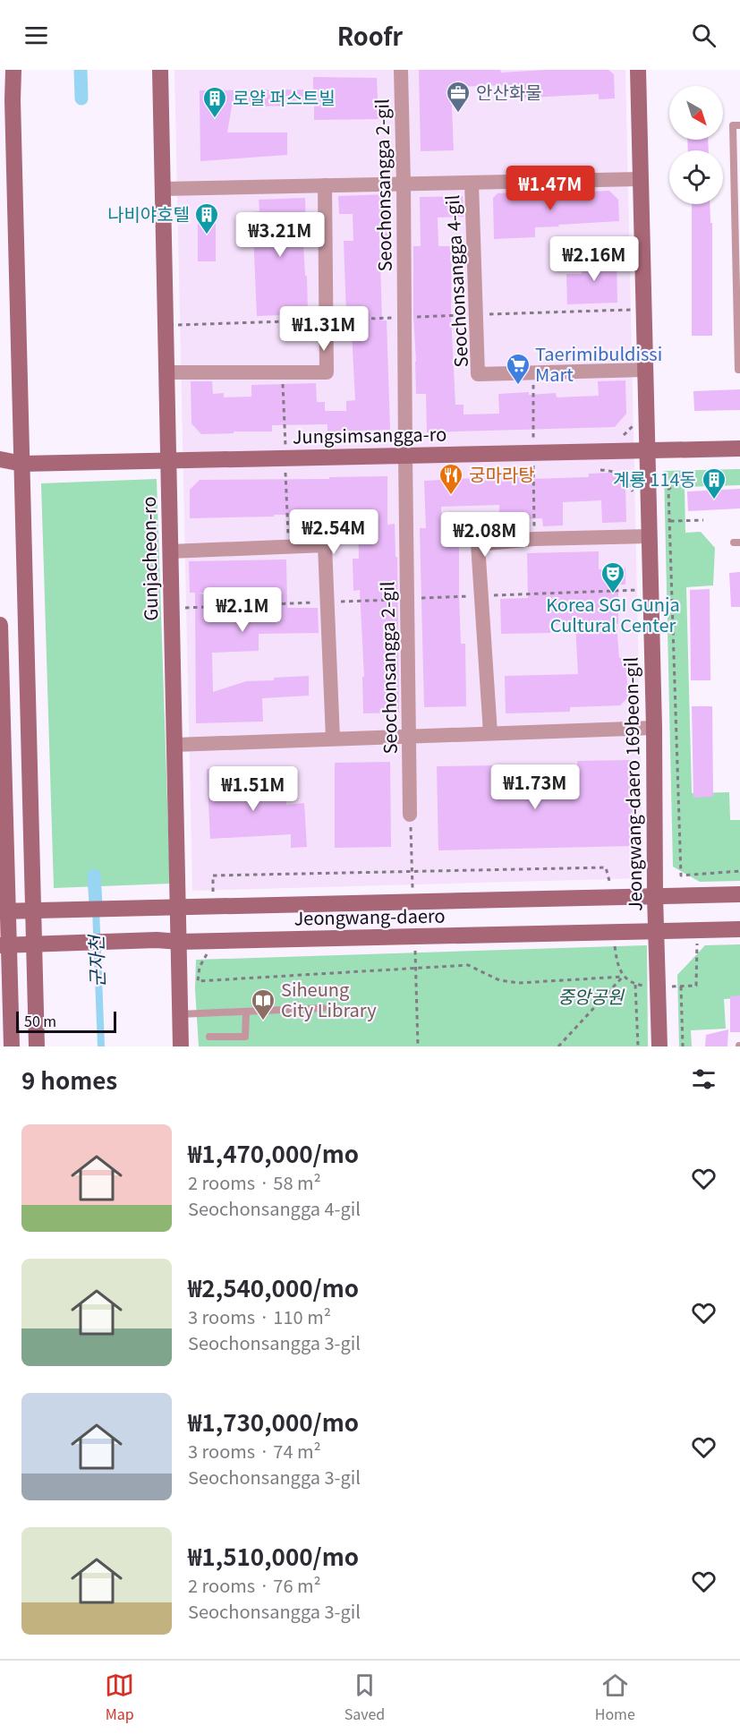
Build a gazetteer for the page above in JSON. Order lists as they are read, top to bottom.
{
  "streets": {
    "street": [
      "Seochonsangga 2-gil",
      "Seochonsangga 4-gil",
      "Jungsimsangga-ro",
      "Gunjacheon-ro",
      "Jeongwang-daero 169beon-gil",
      "Jeongwang-daero"
    ]
  },
  "crossings": [
    ["Seochonsangga 2-gil", "Seochonsangga 4-gil"],
    ["Seochonsangga 2-gil", "Jungsimsangga-ro"],
    ["Seochonsangga 4-gil", "Gunjacheon-ro"],
    ["Seochonsangga 4-gil", "Jeongwang-daero 169beon-gil"],
    ["Jungsimsangga-ro", "Gunjacheon-ro"],
    ["Jungsimsangga-ro", "Jeongwang-daero 169beon-gil"],
    ["Gunjacheon-ro", "Jeongwang-daero"],
    ["Jeongwang-daero 169beon-gil", "Jeongwang-daero"]
  ],
  "water": ["군자천"],
  "parks": ["중앙공원"],
  "places": {
    "office": ["안산화물"],
    "building": ["로얄 퍼스트빌", "나비야호텔", "계룡 114동"],
    "supermarket": ["Taerimibuldissi Mart"],
    "restaurant": ["궁마라탕"],
    "theatre": ["Korea SGI Gunja Cultural Center"],
    "library": ["Siheung City Library"]
  },
  "scale_bar": "50 m",
  "north": "bottom right",
  "page": {
    "header": "Roofr",
    "price": [
      "₩1.47M",
      "₩3.21M",
      "₩2.16M",
      "₩1.31M",
      "₩2.54M",
      "₩2.08M",
      "₩2.1M",
      "₩1.73M",
      "₩1.51M"
    ],
    "scale": "50 m",
    "heading": "9 homes",
    "list": [
      {
        "name": "₩1,470,000/mo",
        "note": "2 rooms · 58 m² · Seochonsangga 4-gil"
      },
      {
        "name": "₩2,540,000/mo",
        "note": "3 rooms · 110 m² · Seochonsangga 3-gil"
      },
      {
        "name": "₩1,730,000/mo",
        "note": "3 rooms · 74 m² · Seochonsangga 3-gil"
      },
      {
        "name": "₩1,510,000/mo",
        "note": "2 rooms · 76 m² · Seochonsangga 3-gil"
      }
    ],
    "tabs": ["Map", "Saved", "Home"]
  }
}
